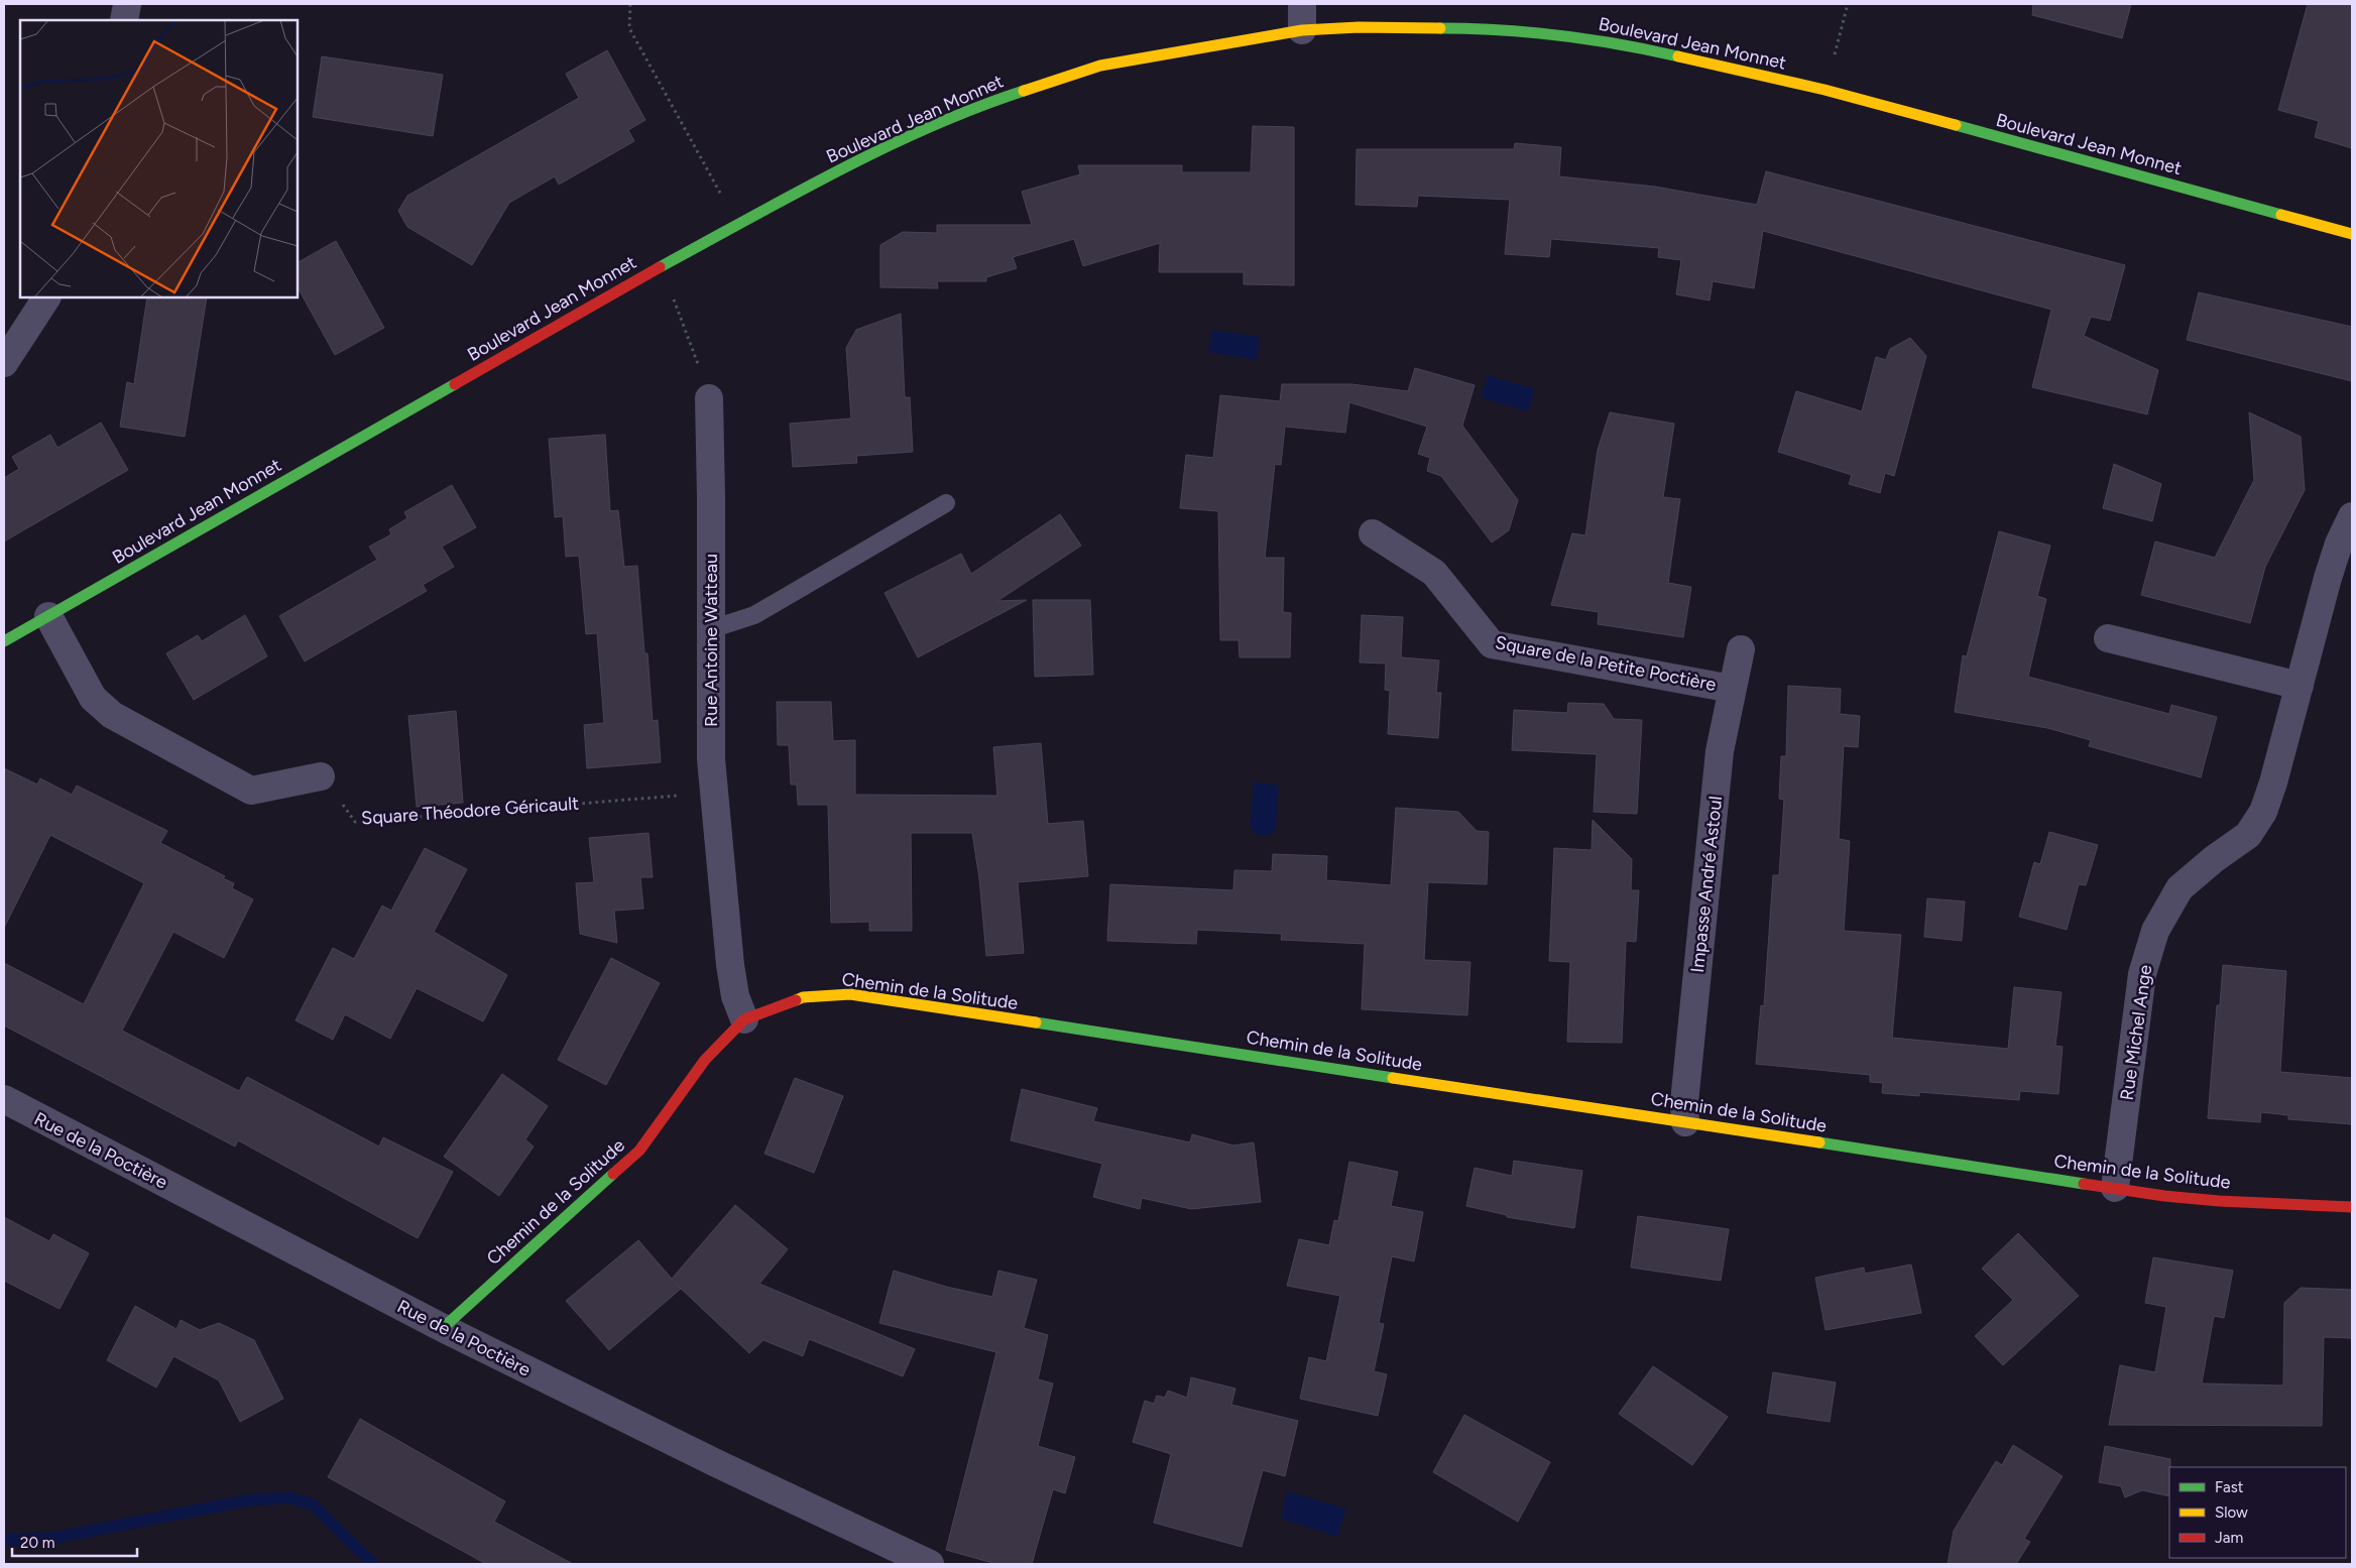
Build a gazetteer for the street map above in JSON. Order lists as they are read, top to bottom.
{
  "streets": {
    "main road": ["Boulevard Jean Monnet", "Chemin de la Solitude"],
    "street": [
      "Rue Antoine Watteau",
      "Square de la Petite Poctière",
      "Impasse André Astoul",
      "Rue Michel Ange",
      "Rue de la Poctière"
    ],
    "path": ["Square Théodore Géricault"]
  },
  "crossings": [
    ["Rue Antoine Watteau", "Square Théodore Géricault"],
    ["Rue Antoine Watteau", "Chemin de la Solitude"],
    ["Square de la Petite Poctière", "Impasse André Astoul"],
    ["Impasse André Astoul", "Chemin de la Solitude"],
    ["Chemin de la Solitude", "Rue Michel Ange"],
    ["Chemin de la Solitude", "Rue de la Poctière"]
  ],
  "legend": ["Fast", "Slow", "Jam"],
  "scale_bar": "20 m"
}
